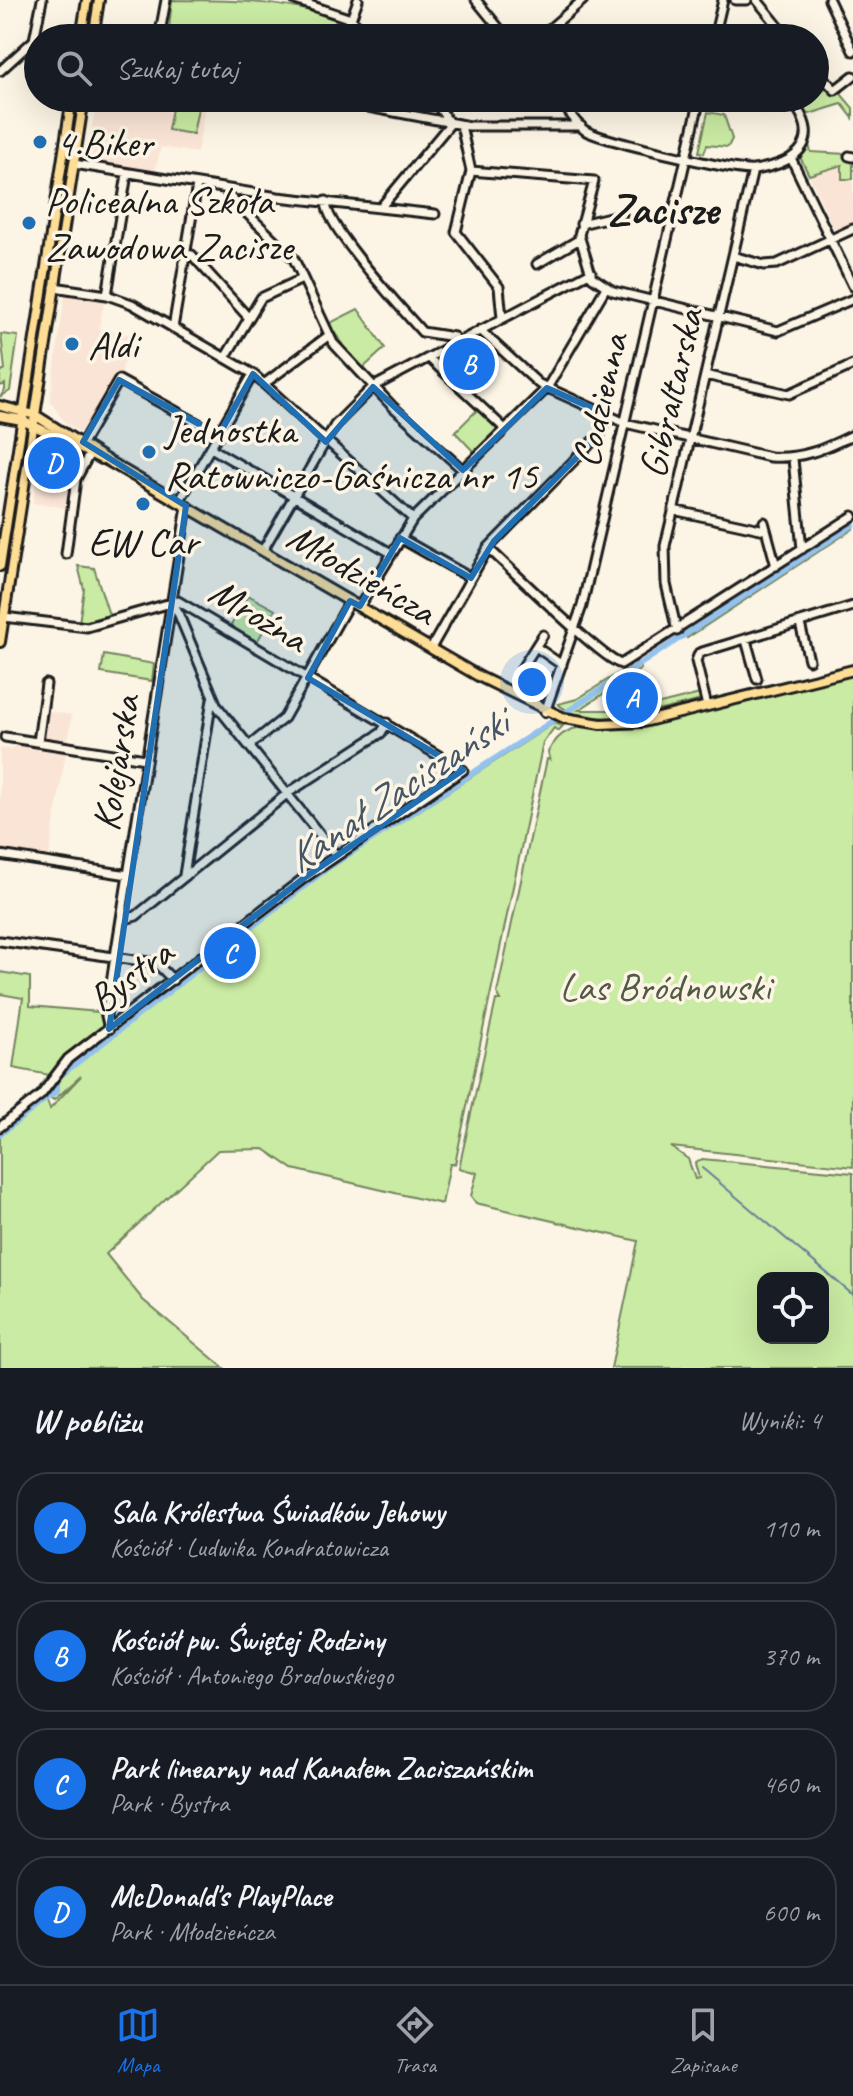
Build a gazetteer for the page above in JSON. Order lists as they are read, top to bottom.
{
  "streets": {
    "main road": ["Młodzieńcza"],
    "street": [
      "Gibraltarska",
      "Codzienna",
      "Mroźna",
      "Kolejarska",
      "Bystra"
    ]
  },
  "crossings": [
    ["Codzienna", "Młodzieńcza"],
    ["Młodzieńcza", "Kolejarska"],
    ["Mroźna", "Kolejarska"],
    ["Mroźna", "Bystra"],
    ["Kolejarska", "Bystra"]
  ],
  "districts": ["Zacisze"],
  "water": ["Kanał Zaciszański"],
  "parks": ["Las Bródnowski"],
  "places": [
    "4.Biker",
    "Policealna Szkoła Zawodowa Zacisze",
    "Aldi",
    "Jednostka Ratowniczo-Gaśnicza nr 15",
    "EW Car"
  ],
  "page": {
    "search": "Szukaj tutaj",
    "pins": [
      "B",
      "D",
      "A",
      "C"
    ],
    "heading": ["W pobliżu", "Wyniki: 4"],
    "list": [
      {
        "mark": "A",
        "name": "Sala Królestwa Świadków Jehowy",
        "note": "Kościół · Ludwika Kondratowicza",
        "value": "110 m"
      },
      {
        "mark": "B",
        "name": "Kościół pw. Świętej Rodziny",
        "note": "Kościół · Antoniego Brodowskiego",
        "value": "370 m"
      },
      {
        "mark": "C",
        "name": "Park linearny nad Kanałem Zaciszańskim",
        "note": "Park · Bystra",
        "value": "460 m"
      },
      {
        "mark": "D",
        "name": "McDonald's PlayPlace",
        "note": "Park · Młodzieńcza",
        "value": "600 m"
      }
    ],
    "nav": ["Mapa", "Trasa", "Zapisane"]
  }
}
